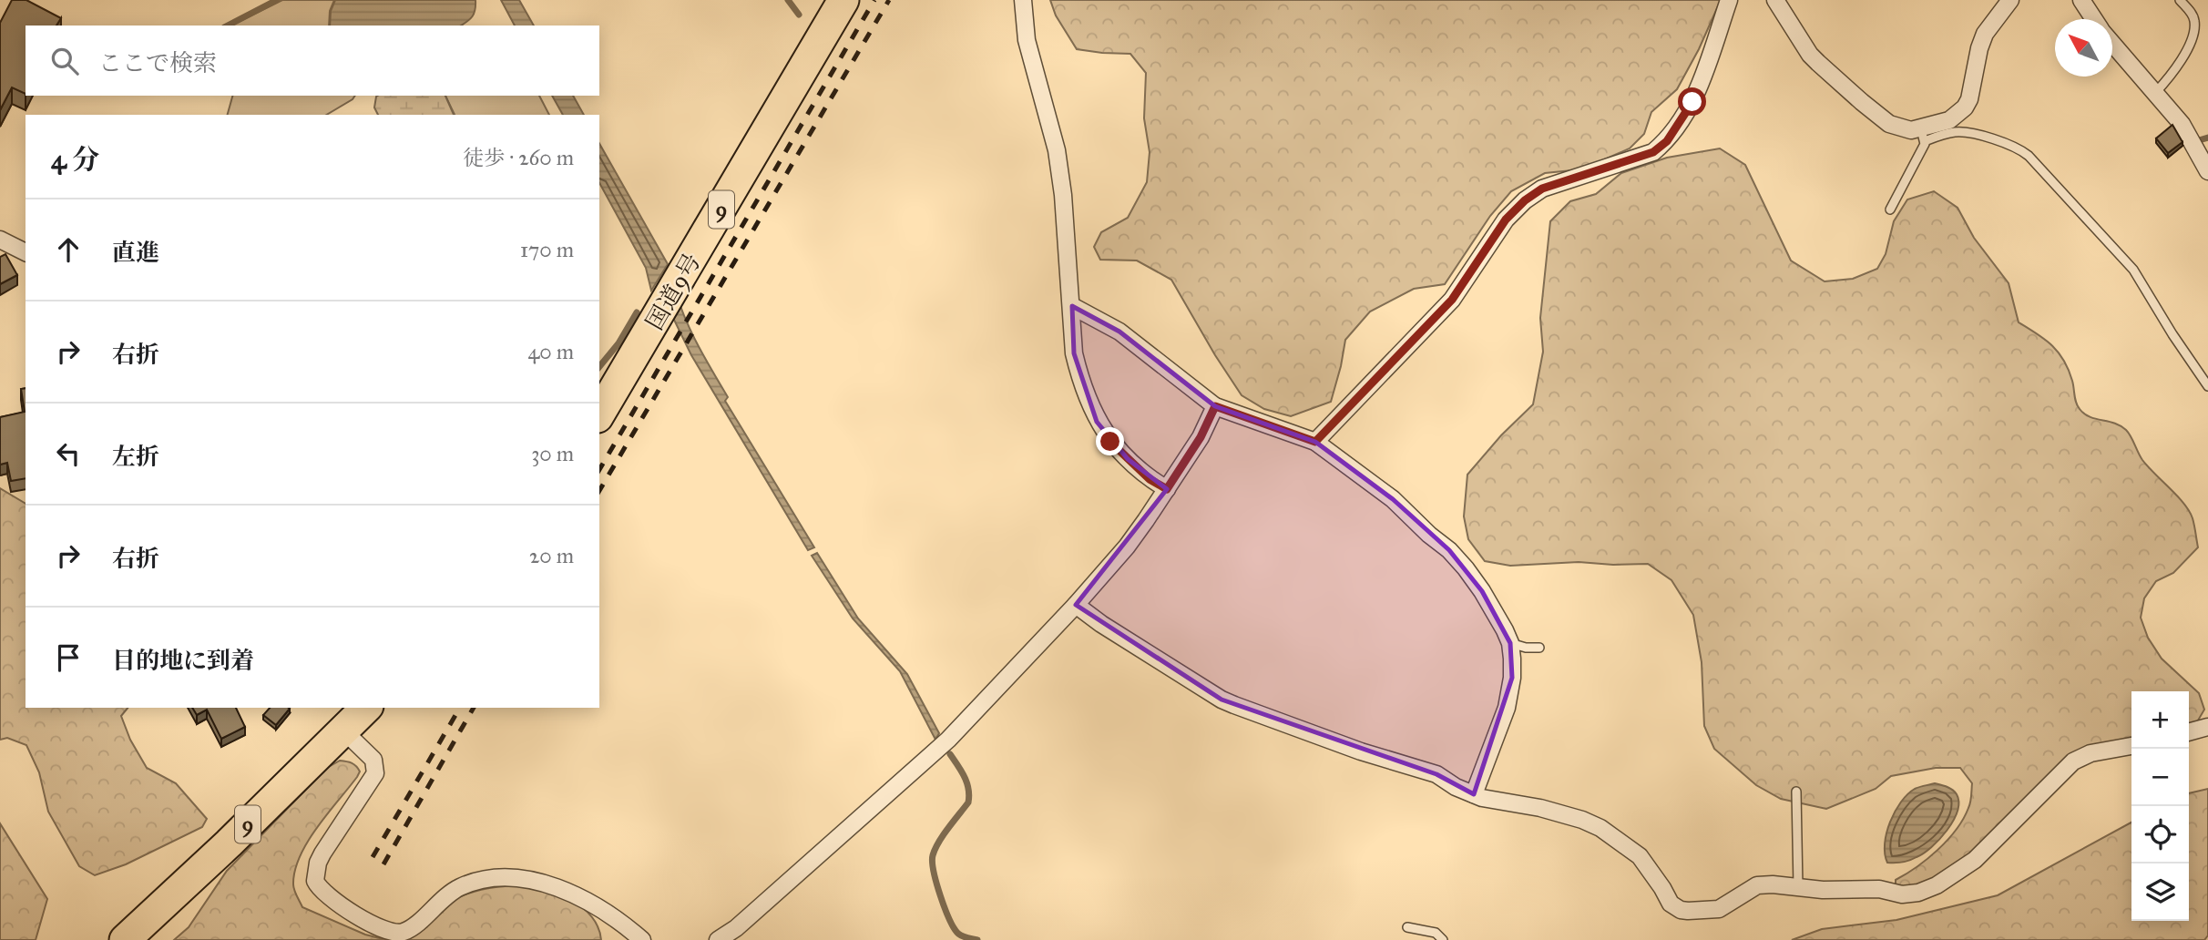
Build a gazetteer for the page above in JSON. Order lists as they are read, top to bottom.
{
  "streets": {
    "highway": ["9", "国道9号"]
  },
  "north": "top left",
  "page": {
    "search": "ここで検索",
    "heading": ["4 分", "徒歩 · 260 m"],
    "list": [
      ["直進", "170 m"],
      ["右折", "40 m"],
      ["左折", "30 m"],
      ["右折", "20 m"],
      "目的地に到着"
    ],
    "map_buttons": ["+", "−"]
  }
}
